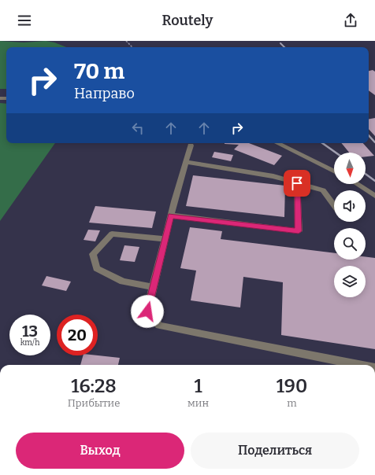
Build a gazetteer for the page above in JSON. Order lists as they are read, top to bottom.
{
  "north": "bottom",
  "page": {
    "header": "Routely",
    "turn": ["70 m", "Направо"],
    "speed": "13 km/h",
    "limit": "20",
    "eta": [
      "16:28",
      "Прибытие",
      "1",
      "мин",
      "190",
      "m"
    ],
    "buttons": ["Выход", "Поделиться"]
  }
}
